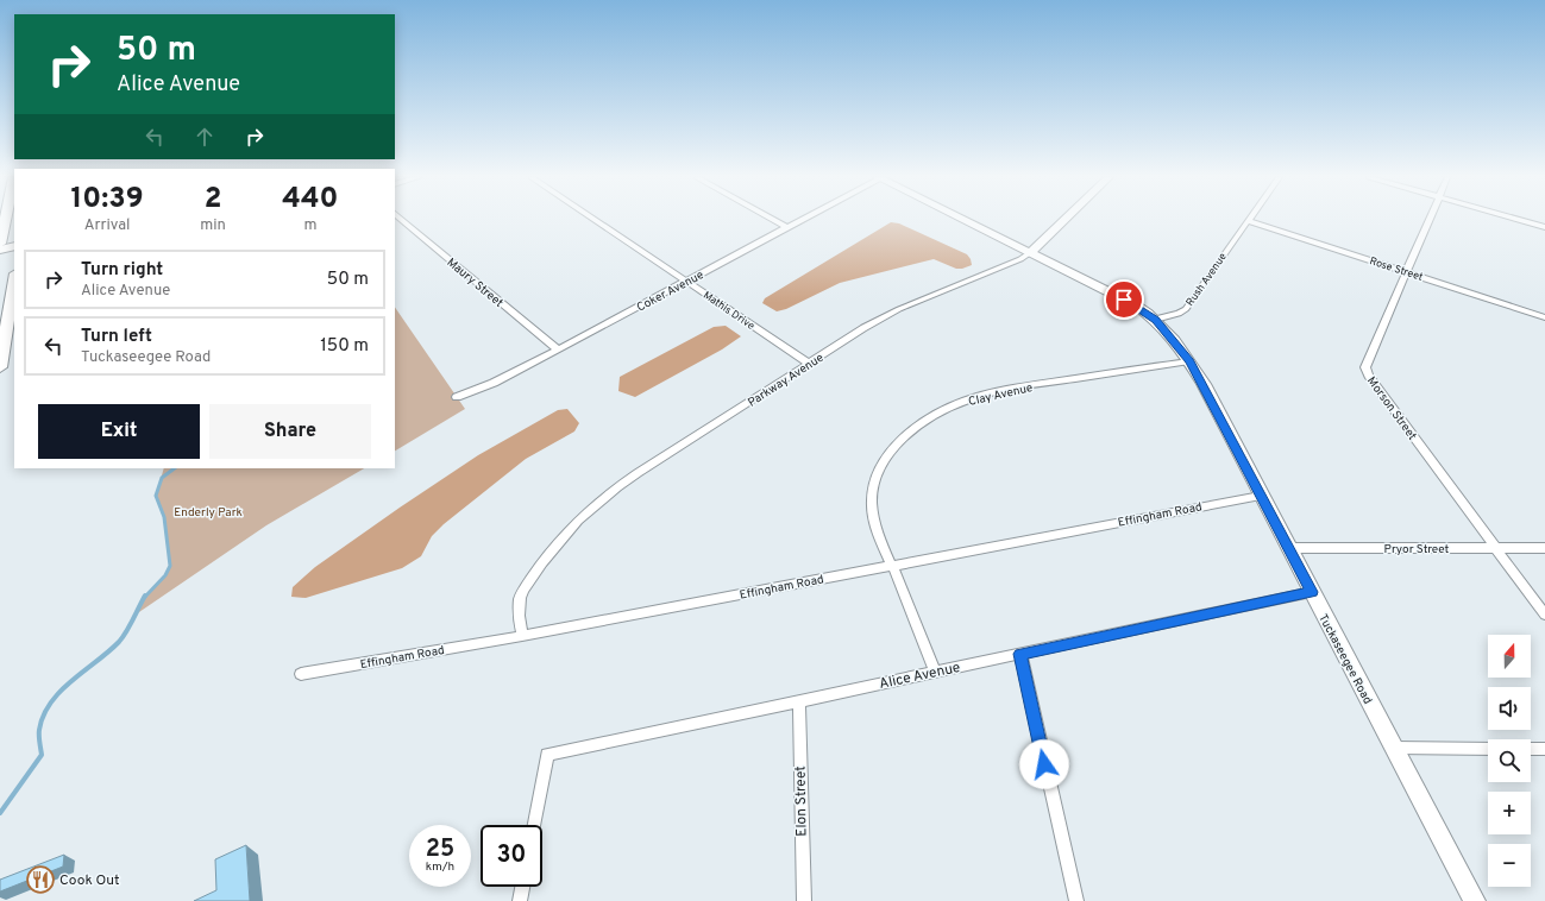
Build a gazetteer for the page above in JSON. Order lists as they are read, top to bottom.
{
  "streets": {
    "main road": ["Parkway Avenue", "Tuckaseegee Road"],
    "street": [
      "Rose Street",
      "Rush Avenue",
      "Maury Street",
      "Coker Avenue",
      "Mathis Drive",
      "Clay Avenue",
      "Morson Street",
      "Effingham Road",
      "Pryor Street",
      "Alice Avenue",
      "Elon Street"
    ]
  },
  "crossings": [
    ["Rose Street", "Rush Avenue"],
    ["Rose Street", "Morson Street"],
    ["Rush Avenue", "Tuckaseegee Road"],
    ["Maury Street", "Coker Avenue"],
    ["Coker Avenue", "Mathis Drive"],
    ["Mathis Drive", "Parkway Avenue"],
    ["Parkway Avenue", "Effingham Road"],
    ["Parkway Avenue", "Tuckaseegee Road"],
    ["Clay Avenue", "Effingham Road"],
    ["Clay Avenue", "Tuckaseegee Road"],
    ["Clay Avenue", "Alice Avenue"],
    ["Morson Street", "Pryor Street"],
    ["Effingham Road", "Tuckaseegee Road"],
    ["Pryor Street", "Tuckaseegee Road"],
    ["Tuckaseegee Road", "Alice Avenue"],
    ["Alice Avenue", "Elon Street"]
  ],
  "parks": ["Enderly Park"],
  "places": {
    "restaurant": ["Cook Out"]
  },
  "north": "top",
  "page": {
    "turn": ["50 m", "Alice Avenue"],
    "eta": [
      "10:39",
      "Arrival",
      "2",
      "min",
      "440",
      "m"
    ],
    "list": [
      {
        "name": "Turn right",
        "note": "Alice Avenue",
        "value": "50 m"
      },
      {
        "name": "Turn left",
        "note": "Tuckaseegee Road",
        "value": "150 m"
      }
    ],
    "buttons": ["Exit", "Share"],
    "map_buttons": ["+", "−"],
    "speed": "25 km/h",
    "limit": "30"
  }
}
